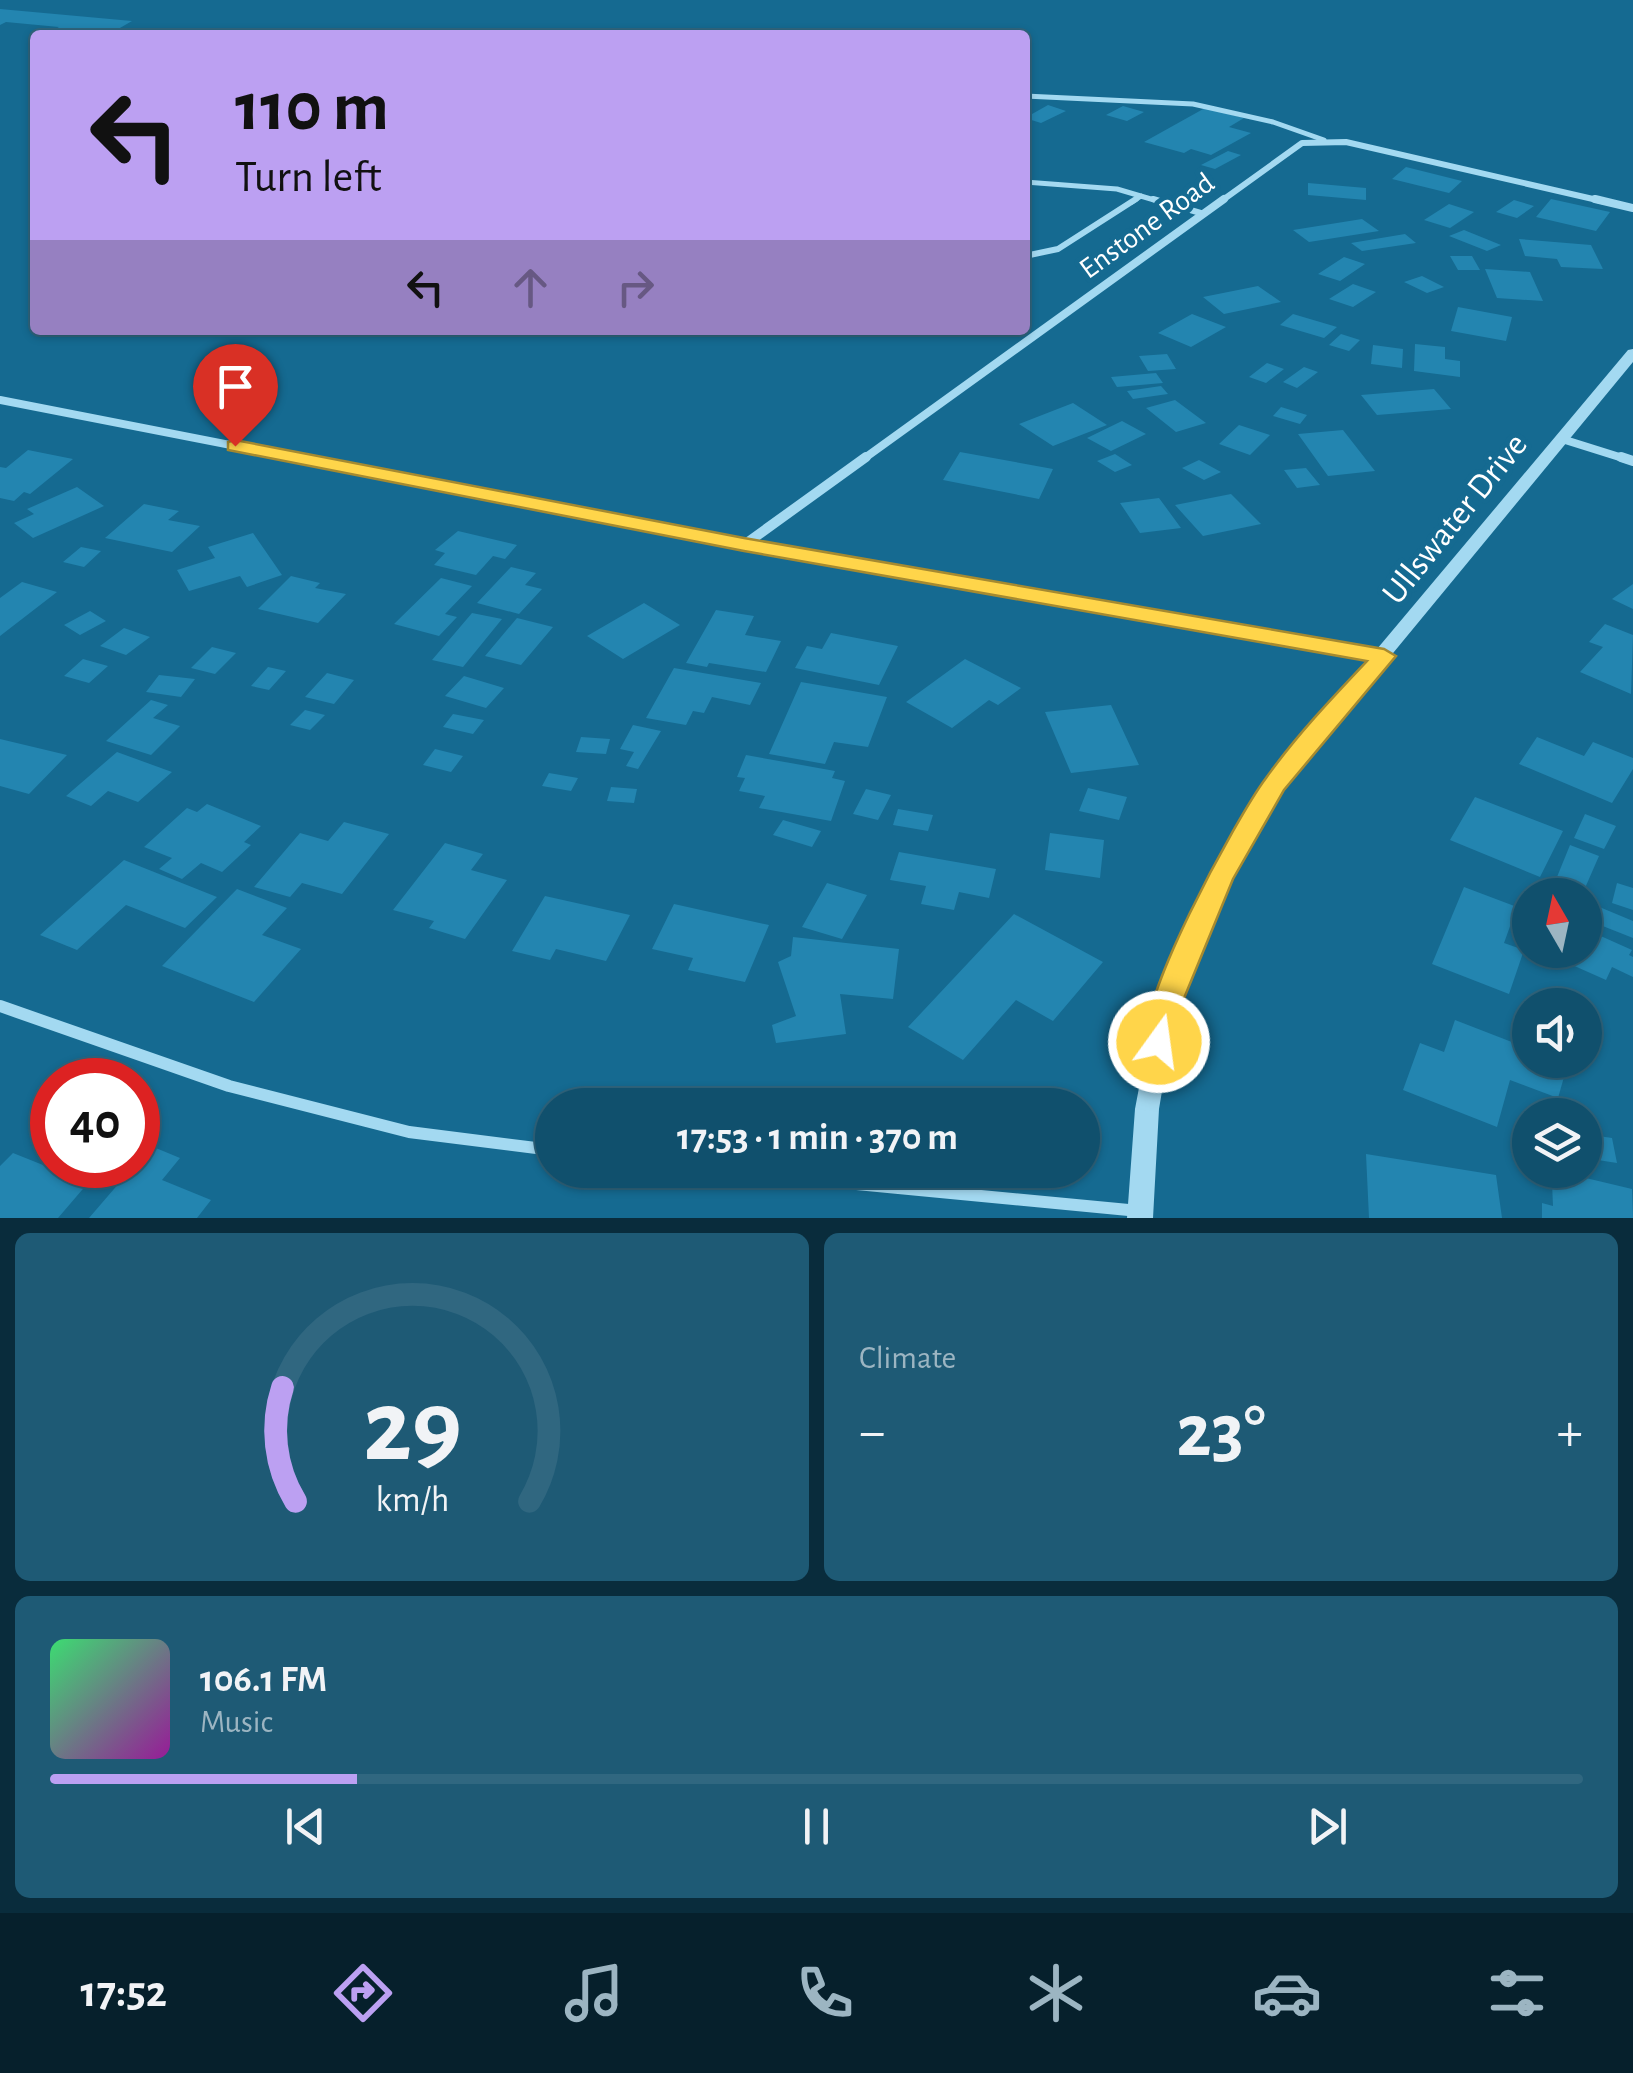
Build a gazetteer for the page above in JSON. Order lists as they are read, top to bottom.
{
  "streets": {
    "street": ["Enstone Road", "Ullswater Drive"]
  },
  "north": "top",
  "page": {
    "turn": ["110 m", "Turn left"],
    "limit": "40",
    "trip": "17:53 · 1 min · 370 m",
    "tile": "Climate",
    "heat": ["−", "23°", "+"],
    "song": ["106.1 FM", "Music"],
    "tabs": "17:52",
    "gauge": ["29", "km/h"]
  }
}
